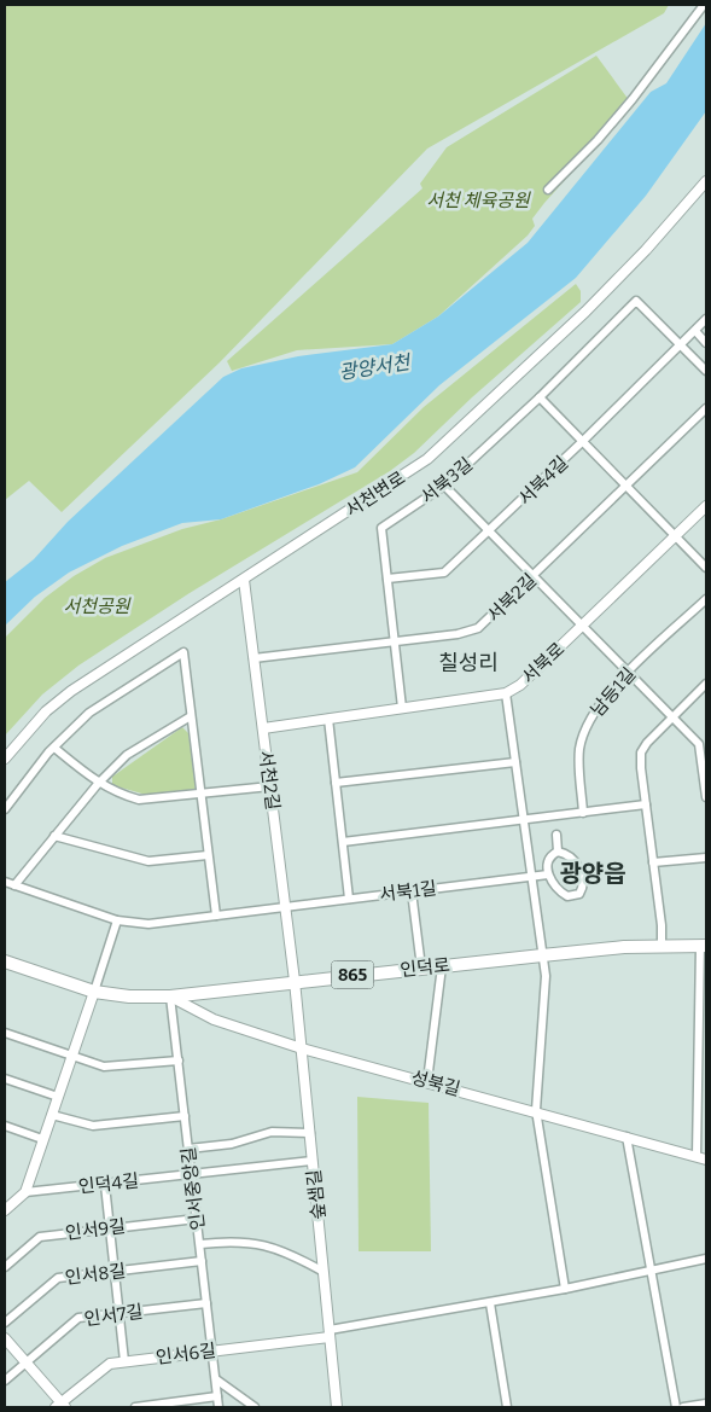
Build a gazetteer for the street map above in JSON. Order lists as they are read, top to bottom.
{
  "streets": {
    "main road": ["인덕로", "865"],
    "street": [
      "서북3길",
      "서북4길",
      "서천변로",
      "서북2길",
      "서북로",
      "남등1길",
      "서천2길",
      "서북1길",
      "성북길",
      "인덕4길",
      "인서중앙길",
      "숲샘길",
      "인서9길",
      "인서8길",
      "인서7길",
      "인서6길"
    ]
  },
  "crossings": [
    ["서북3길", "서북4길"],
    ["서북3길", "서북2길"],
    ["서북3길", "서북로"],
    ["서천변로", "서천2길"],
    ["서북2길", "서천2길"],
    ["서북로", "서천2길"],
    ["서천2길", "서북1길"],
    ["서천2길", "인덕로"],
    ["서천2길", "숲샘길"],
    ["인덕로", "성북길"],
    ["인덕로", "인서중앙길"],
    ["인덕로", "숲샘길"],
    ["성북길", "인서중앙길"],
    ["성북길", "숲샘길"],
    ["인덕4길", "인서중앙길"],
    ["인덕4길", "숲샘길"],
    ["인서중앙길", "인서9길"],
    ["인서중앙길", "인서8길"],
    ["인서중앙길", "인서7길"],
    ["인서중앙길", "인서6길"],
    ["숲샘길", "인서6길"]
  ],
  "districts": ["칠성리", "광양읍"],
  "water": ["광양서천"],
  "parks": ["서천 체육공원", "서천공원"]
}
